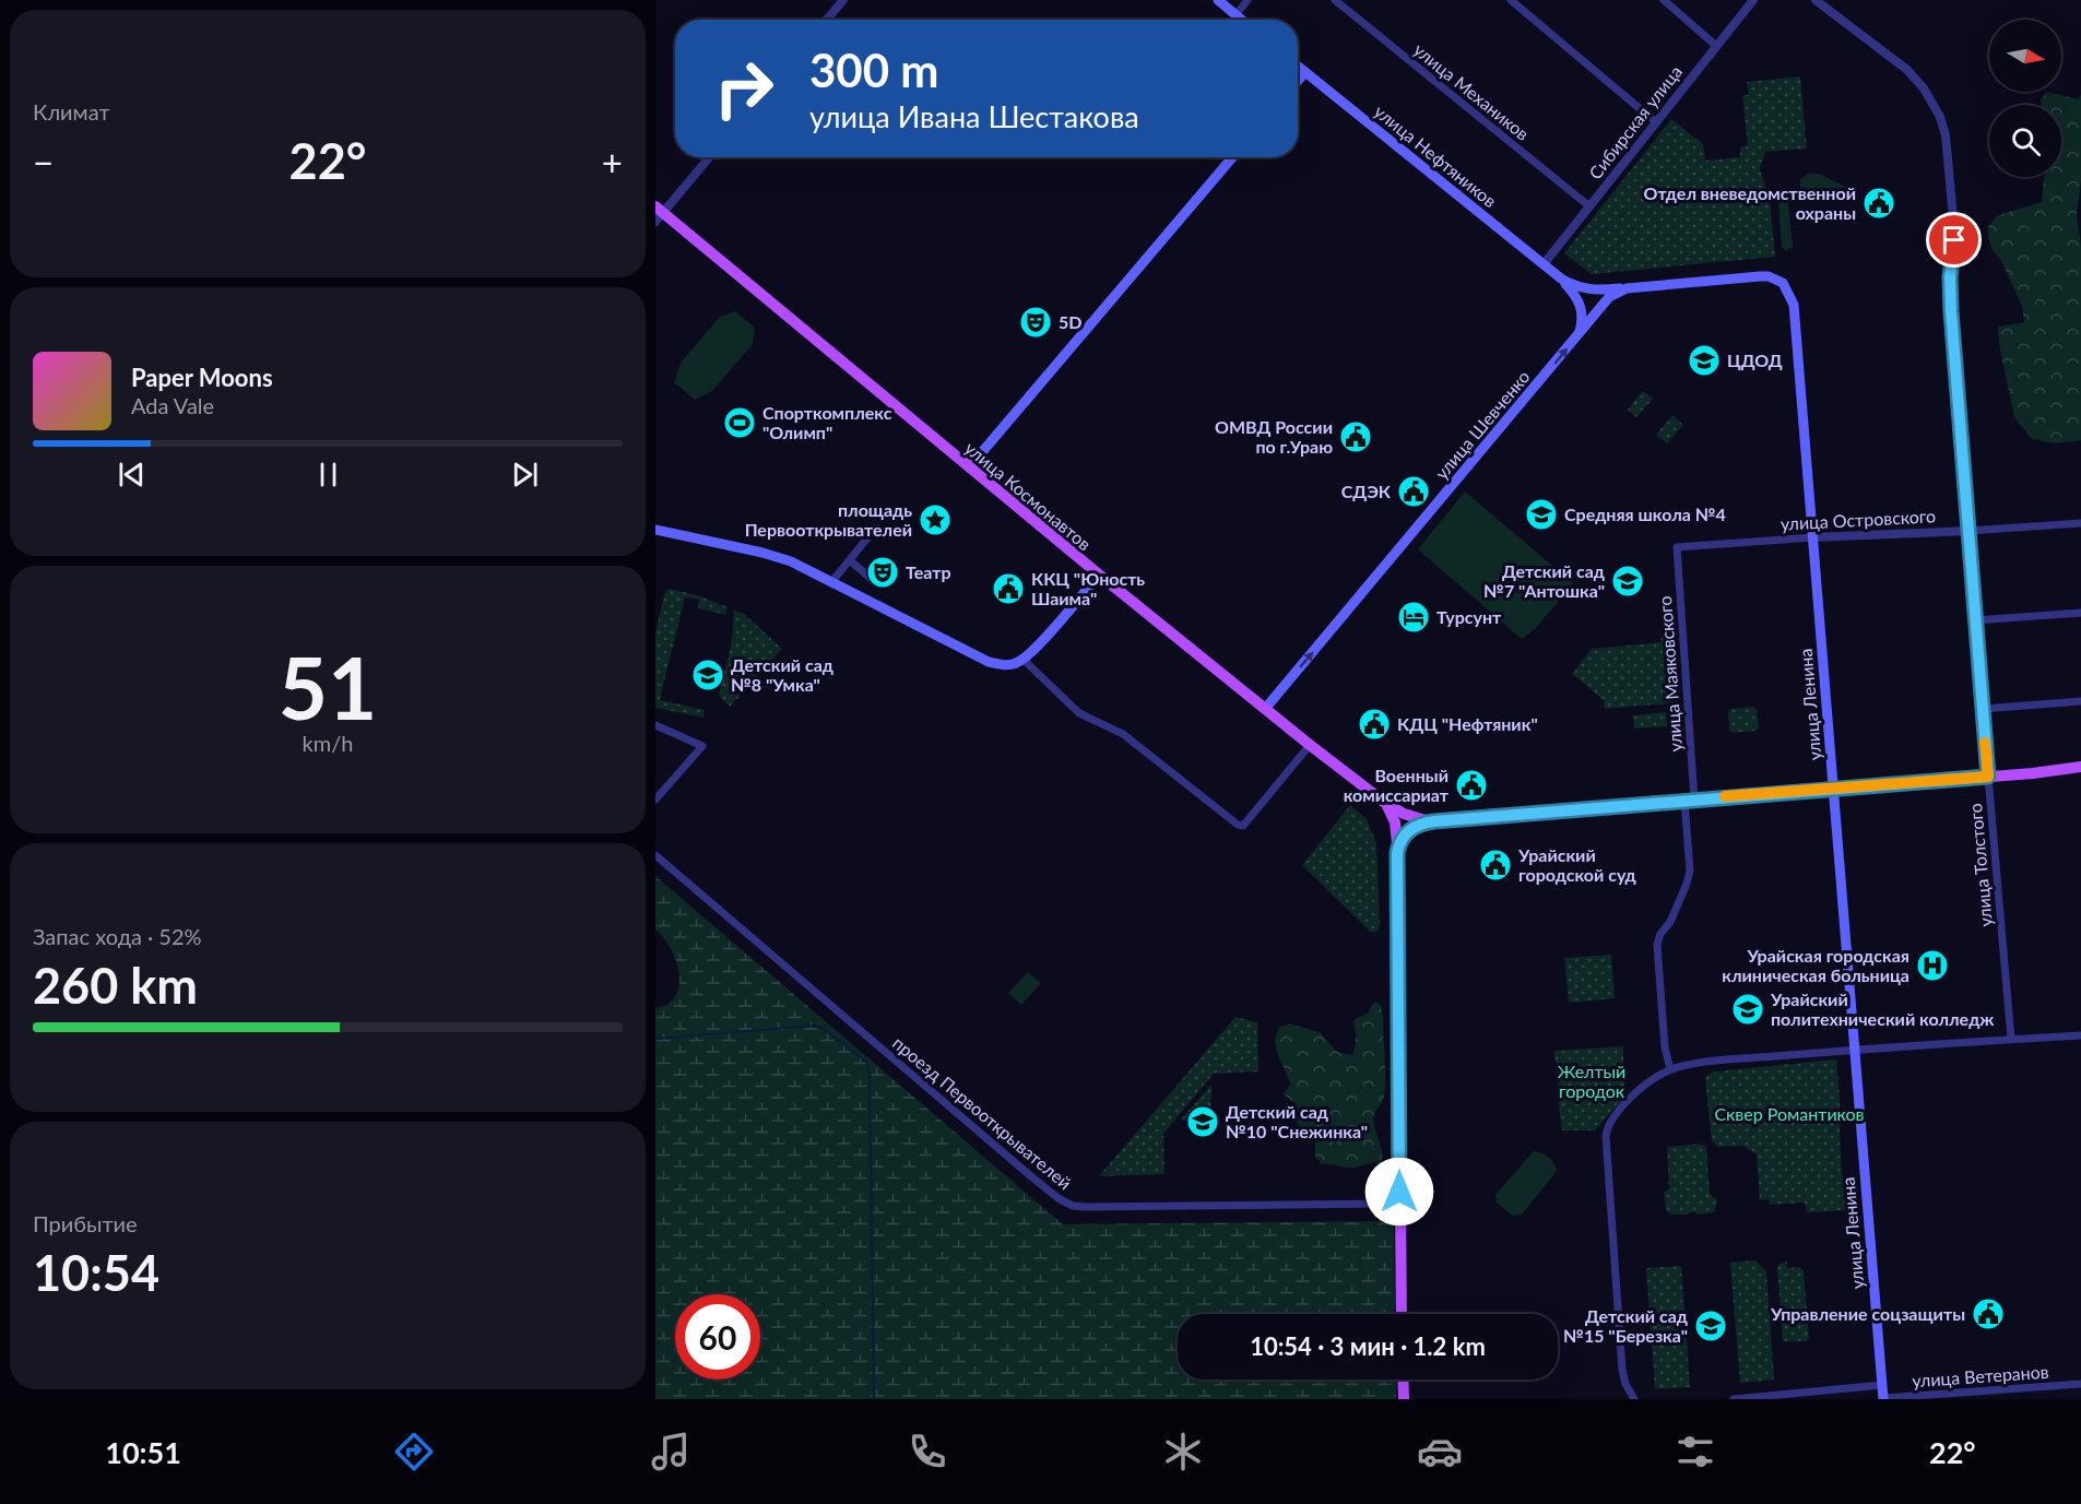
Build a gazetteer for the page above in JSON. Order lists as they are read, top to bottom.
{
  "streets": {
    "main road": [
      "улица Нефтяников",
      "улица Шевченко",
      "улица Космонавтов",
      "улица Ленина"
    ],
    "street": [
      "улица Механиков",
      "Сибирская улица",
      "улица Островского",
      "улица Маяковского",
      "улица Толстого",
      "проезд Первооткрывателей",
      "улица Ветеранов"
    ]
  },
  "crossings": [
    ["улица Механиков", "Сибирская улица"],
    ["Сибирская улица", "улица Нефтяников"],
    ["улица Нефтяников", "улица Шевченко"],
    ["улица Нефтяников", "улица Ленина"],
    ["улица Шевченко", "улица Космонавтов"],
    ["улица Шевченко", "улица Ленина"],
    ["улица Островского", "улица Маяковского"],
    ["улица Островского", "улица Ленина"],
    ["улица Островского", "улица Толстого"],
    ["улица Ленина", "улица Ветеранов"]
  ],
  "one_way": ["улица Шевченко"],
  "parks": ["Желтый городок", "Сквер Романтиков"],
  "places": {
    "public building": [
      "Отдел вневедомственной охраны",
      "ОМВД России по г.Ураю",
      "СДЭК",
      "ККЦ \"Юность Шаима\"",
      "КДЦ \"Нефтяник\"",
      "Военный комиссариат",
      "Урайский городской суд",
      "Управление соцзащиты"
    ],
    "theatre": ["5D", "Театр"],
    "school or university": [
      "ЦДОД",
      "Средняя школа №4",
      "Детский сад №7 \"Антошка\"",
      "Детский сад №8 \"Умка\"",
      "Урайский политехнический колледж",
      "Детский сад №10 \"Снежинка\"",
      "Детский сад №15 \"Березка\""
    ],
    "sports": ["Спорткомплекс \"Олимп\""],
    "place": ["площадь Первооткрывателей"],
    "hotel": ["Турсунт"],
    "hospital": ["Урайская городская клиническая больница"]
  },
  "north": "right",
  "page": {
    "tile": [
      "Климат",
      ["51", "km/h"],
      ["Запас хода · 52%", "260 km"],
      ["Прибытие", "10:54"]
    ],
    "turn": ["300 m", "улица Ивана Шестакова"],
    "heat": ["−", "22°", "+"],
    "song": ["Paper Moons", "Ada Vale"],
    "limit": "60",
    "trip": "10:54 · 3 мин · 1.2 km",
    "tabs": ["10:51", "22°"]
  }
}
